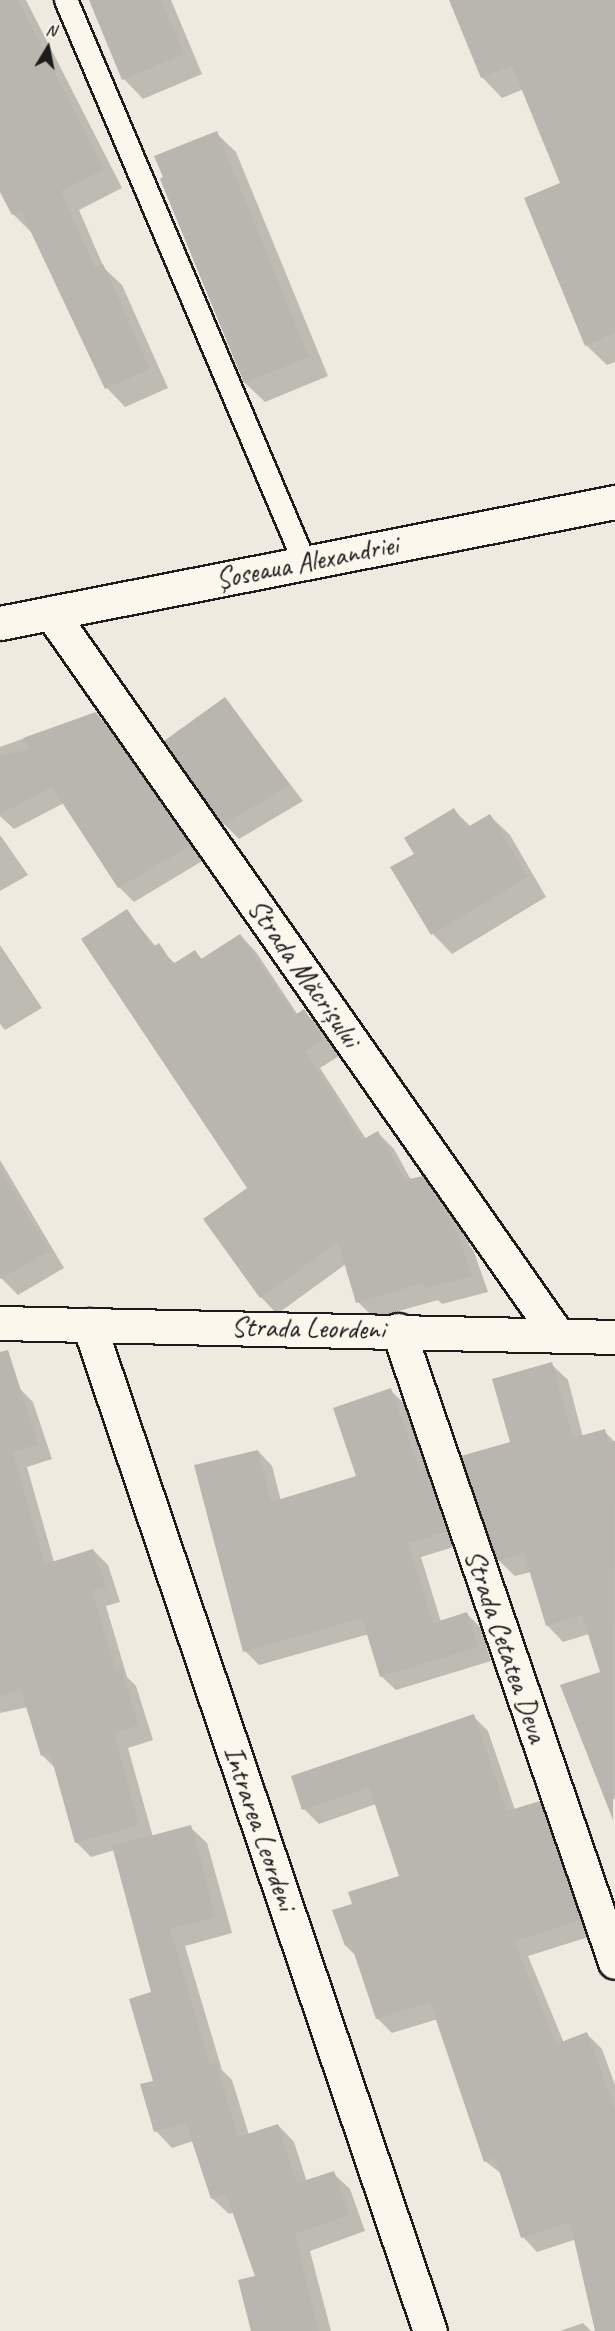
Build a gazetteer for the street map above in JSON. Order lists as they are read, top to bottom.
{
  "streets": {
    "street": [
      "Șoseaua Alexandriei",
      "Strada Măcrișului",
      "Strada Leordeni",
      "Strada Cetatea Deva",
      "Intrarea Leordeni"
    ]
  },
  "crossings": [
    ["Șoseaua Alexandriei", "Strada Măcrișului"],
    ["Strada Măcrișului", "Strada Leordeni"],
    ["Strada Leordeni", "Strada Cetatea Deva"],
    ["Strada Leordeni", "Intrarea Leordeni"]
  ],
  "north": "top"
}
